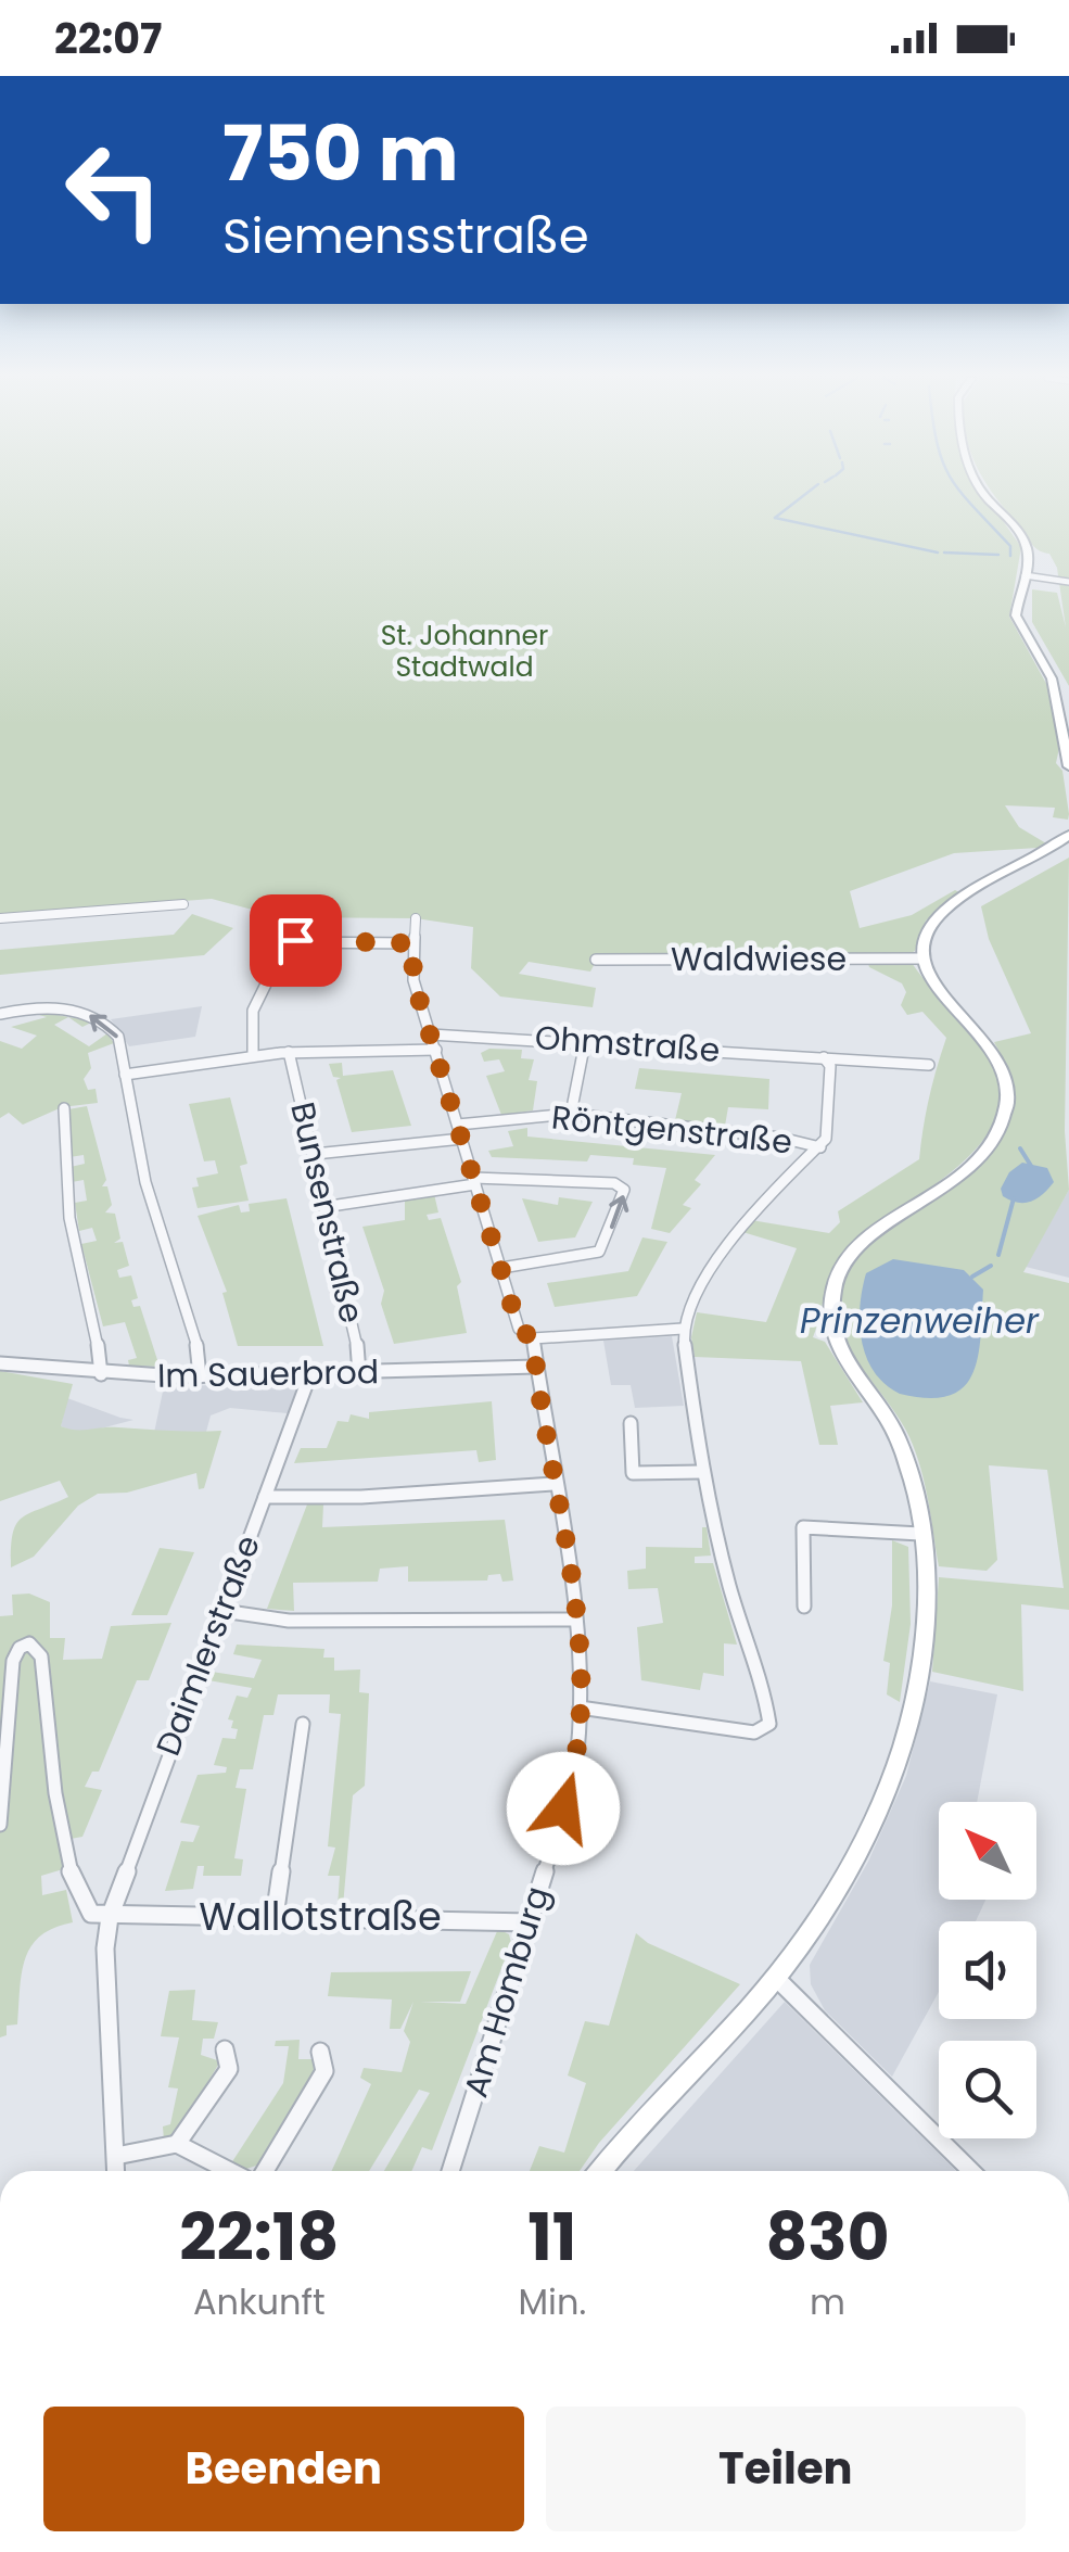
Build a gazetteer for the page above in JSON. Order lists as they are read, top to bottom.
{
  "streets": {
    "street": [
      "Waldwiese",
      "Ohmstraße",
      "Röntgenstraße",
      "Bunsenstraße",
      "Im Sauerbrod",
      "Daimlerstraße",
      "Wallotstraße",
      "Am Homburg"
    ]
  },
  "crossings": [
    ["Ohmstraße", "Am Homburg"],
    ["Röntgenstraße", "Am Homburg"],
    ["Bunsenstraße", "Im Sauerbrod"],
    ["Im Sauerbrod", "Daimlerstraße"],
    ["Im Sauerbrod", "Am Homburg"],
    ["Daimlerstraße", "Wallotstraße"],
    ["Wallotstraße", "Am Homburg"]
  ],
  "water": ["Prinzenweiher"],
  "parks": ["St. Johanner Stadtwald"],
  "north": "top left",
  "page": {
    "status": "22:07",
    "turn": ["750 m", "Siemensstraße"],
    "eta": [
      "22:18",
      "Ankunft",
      "11",
      "Min.",
      "830",
      "m"
    ],
    "buttons": ["Beenden", "Teilen"]
  }
}
